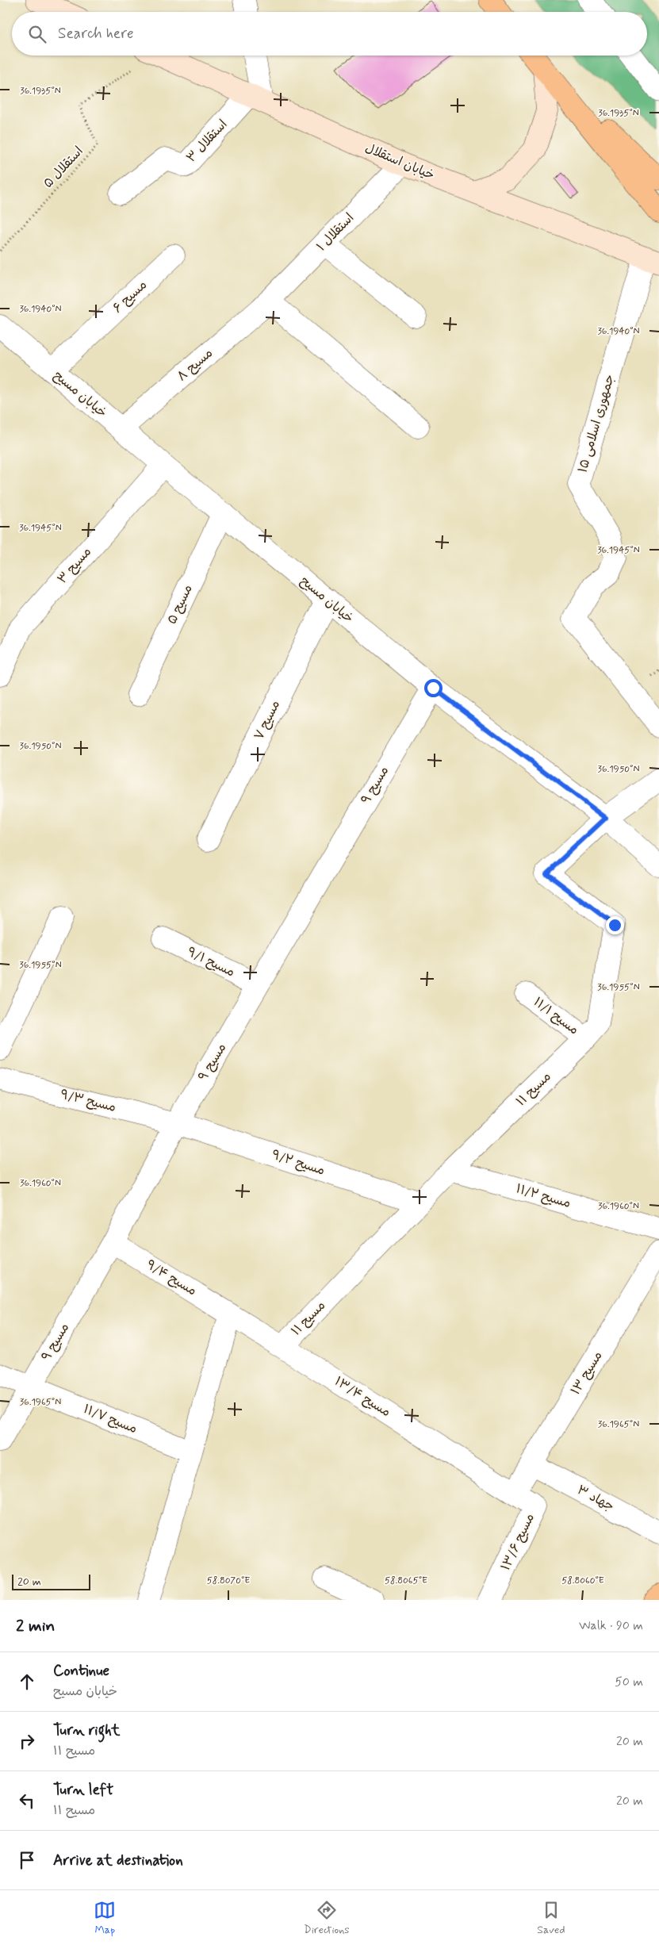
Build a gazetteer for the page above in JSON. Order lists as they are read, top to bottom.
{
  "streets": {
    "main road": ["خیابان استقلال"],
    "street": [
      "استقلال ۳",
      "استقلال ۱",
      "مسیح ۶",
      "مسیح ۸",
      "خیابان مسیح",
      "جمهوری اسلامی ۱۵",
      "مسیح ۳",
      "مسیح ۵",
      "مسیح ۷",
      "مسیح ۹",
      "مسیح ۹/۱",
      "مسیح ۱۱/۱",
      "مسیح ۱۱",
      "مسیح ۹/۳",
      "مسیح ۹/۲",
      "مسیح ۱۱/۲",
      "مسیح ۹/۴",
      "مسیح ۱۳",
      "مسیح ۱۳/۴",
      "مسیح ۱۱/۷",
      "جهاد ۳",
      "مسیح ۱۳/۶"
    ],
    "path": ["استقلال ۵"]
  },
  "crossings": [
    ["استقلال ۳", "خیابان استقلال"],
    ["خیابان استقلال", "استقلال ۱"],
    ["خیابان استقلال", "جمهوری اسلامی ۱۵"],
    ["استقلال ۱", "مسیح ۸"],
    ["مسیح ۶", "خیابان مسیح"],
    ["مسیح ۸", "خیابان مسیح"],
    ["خیابان مسیح", "مسیح ۳"],
    ["خیابان مسیح", "مسیح ۵"],
    ["خیابان مسیح", "مسیح ۷"],
    ["خیابان مسیح", "مسیح ۹"],
    ["خیابان مسیح", "مسیح ۱۱"],
    ["مسیح ۹", "مسیح ۹/۱"],
    ["مسیح ۹", "مسیح ۹/۳"],
    ["مسیح ۹", "مسیح ۹/۲"],
    ["مسیح ۹", "مسیح ۹/۴"],
    ["مسیح ۹", "مسیح ۱۱/۷"],
    ["مسیح ۱۱/۱", "مسیح ۱۱"],
    ["مسیح ۱۱", "مسیح ۹/۲"],
    ["مسیح ۱۱", "مسیح ۱۱/۲"],
    ["مسیح ۱۱", "مسیح ۱۳/۴"],
    ["مسیح ۹/۳", "مسیح ۹/۲"],
    ["مسیح ۹/۴", "مسیح ۱۳/۴"],
    ["مسیح ۱۳", "مسیح ۱۳/۴"],
    ["مسیح ۱۳", "جهاد ۳"],
    ["مسیح ۱۳", "مسیح ۱۳/۶"],
    ["مسیح ۱۳/۴", "مسیح ۱۳/۶"]
  ],
  "scale_bar": "20 m",
  "page": {
    "search": "Search here",
    "scale": "20 m",
    "heading": ["2 min", "Walk · 90 m"],
    "list": [
      ["Continue", "خیابان مسیح", "50 m"],
      ["Turn right", "مسیح ۱۱", "20 m"],
      ["Turn left", "مسیح ۱۱", "20 m"],
      "Arrive at destination"
    ],
    "nav": ["Map", "Directions", "Saved"]
  },
  "coordinates": [
    "36.1935°N",
    "36.1940°N",
    "36.1945°N",
    "36.1950°N",
    "36.1955°N",
    "36.1960°N",
    "36.1965°N",
    "58.8070°E",
    "58.8065°E",
    "58.8060°E"
  ]
}
